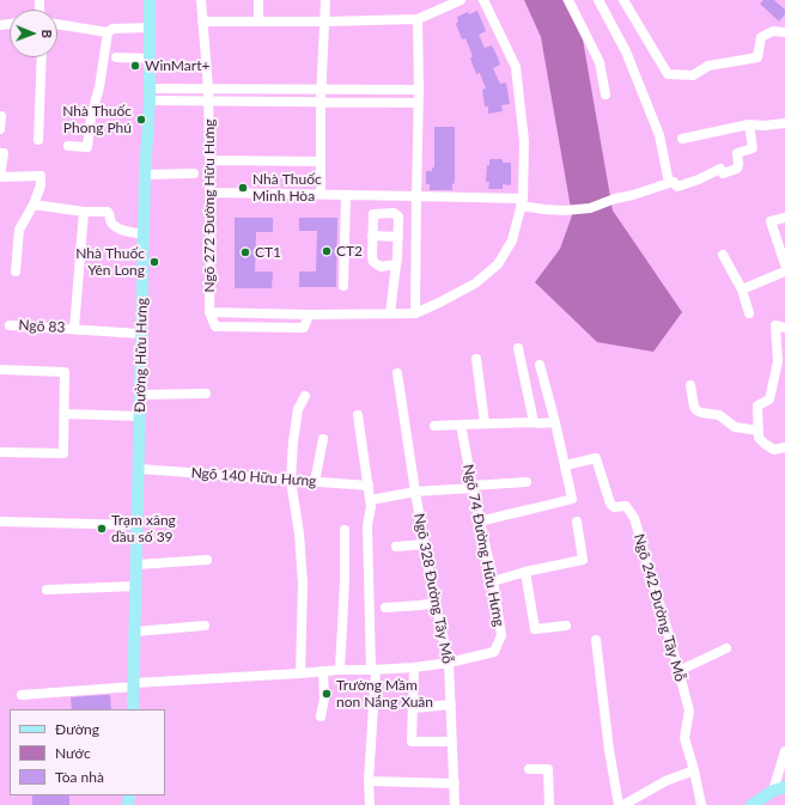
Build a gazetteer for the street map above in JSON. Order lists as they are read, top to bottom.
{
  "streets": {
    "main road": ["Đường Hữu Hưng"],
    "street": [
      "Ngõ 272 Đường Hữu Hưng",
      "Ngõ 83",
      "Ngõ 140 Hữu Hưng",
      "Ngõ 74 Đường Hữu Hưng",
      "Ngõ 328 Đường Tây Mỗ",
      "Ngõ 242 Đường Tây Mỗ"
    ]
  },
  "crossings": [
    ["Ngõ 272 Đường Hữu Hưng", "Đường Hữu Hưng"],
    ["Ngõ 83", "Đường Hữu Hưng"],
    ["Đường Hữu Hưng", "Ngõ 140 Hữu Hưng"],
    ["Đường Hữu Hưng", "Ngõ 74 Đường Hữu Hưng"],
    ["Ngõ 74 Đường Hữu Hưng", "Ngõ 328 Đường Tây Mỗ"]
  ],
  "places": [
    "WinMart+",
    "Nhà Thuốc Phong Phú",
    "Nhà Thuốc Minh Hòa",
    "CT2",
    "CT1",
    "Nhà Thuốc Yên Long",
    "Trạm xăng dầu số 39",
    "Trường Mầm non Nắng Xuân"
  ],
  "legend": ["Đường", "Nước", "Tòa nhà"],
  "north": "right"
}
